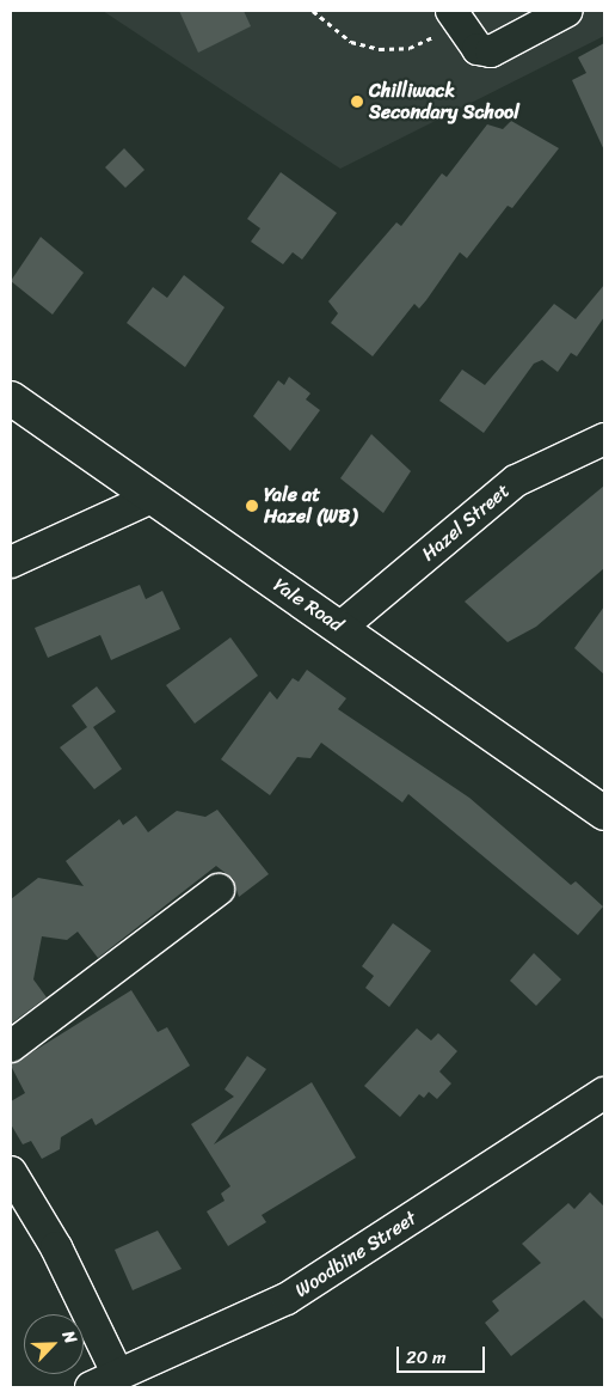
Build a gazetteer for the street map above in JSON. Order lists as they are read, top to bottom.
{
  "streets": {
    "main road": ["Yale Road"],
    "street": ["Hazel Street", "Woodbine Street"]
  },
  "crossings": [
    ["Hazel Street", "Yale Road"]
  ],
  "places": ["Chilliwack Secondary School", "Yale at Hazel (WB)"],
  "scale_bar": "20 m",
  "north": "top right"
}
